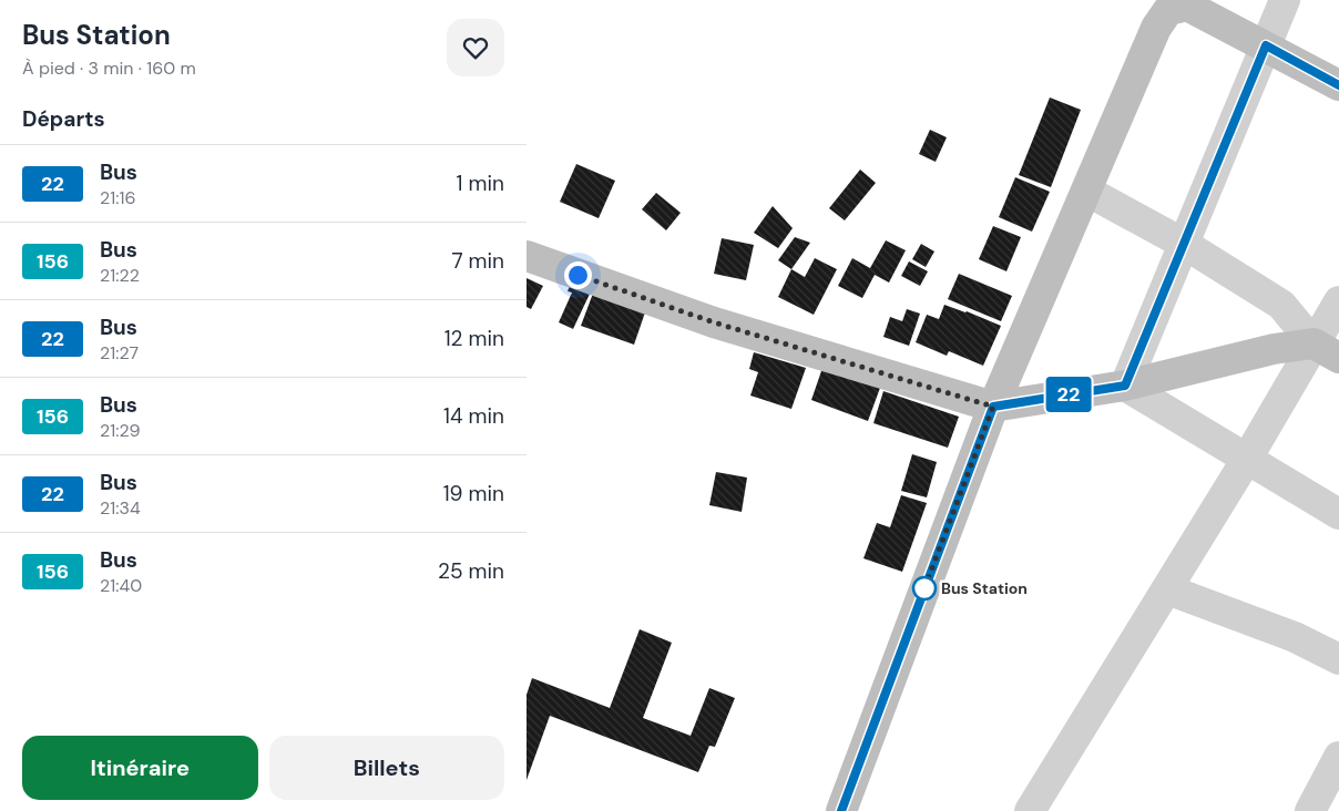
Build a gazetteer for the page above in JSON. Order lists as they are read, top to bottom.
{
  "places": ["Bus Station"],
  "lines": ["bus line 22"],
  "page": {
    "heading": [
      ["Bus Station", "À pied · 3 min · 160 m"],
      "Départs"
    ],
    "on_map": "22",
    "list": [
      {
        "mark": "22",
        "name": "Bus",
        "note": "21:16",
        "value": "1 min"
      },
      {
        "mark": "156",
        "name": "Bus",
        "note": "21:22",
        "value": "7 min"
      },
      {
        "mark": "22",
        "name": "Bus",
        "note": "21:27",
        "value": "12 min"
      },
      {
        "mark": "156",
        "name": "Bus",
        "note": "21:29",
        "value": "14 min"
      },
      {
        "mark": "22",
        "name": "Bus",
        "note": "21:34",
        "value": "19 min"
      },
      {
        "mark": "156",
        "name": "Bus",
        "note": "21:40",
        "value": "25 min"
      }
    ],
    "buttons": ["Itinéraire", "Billets"]
  }
}
